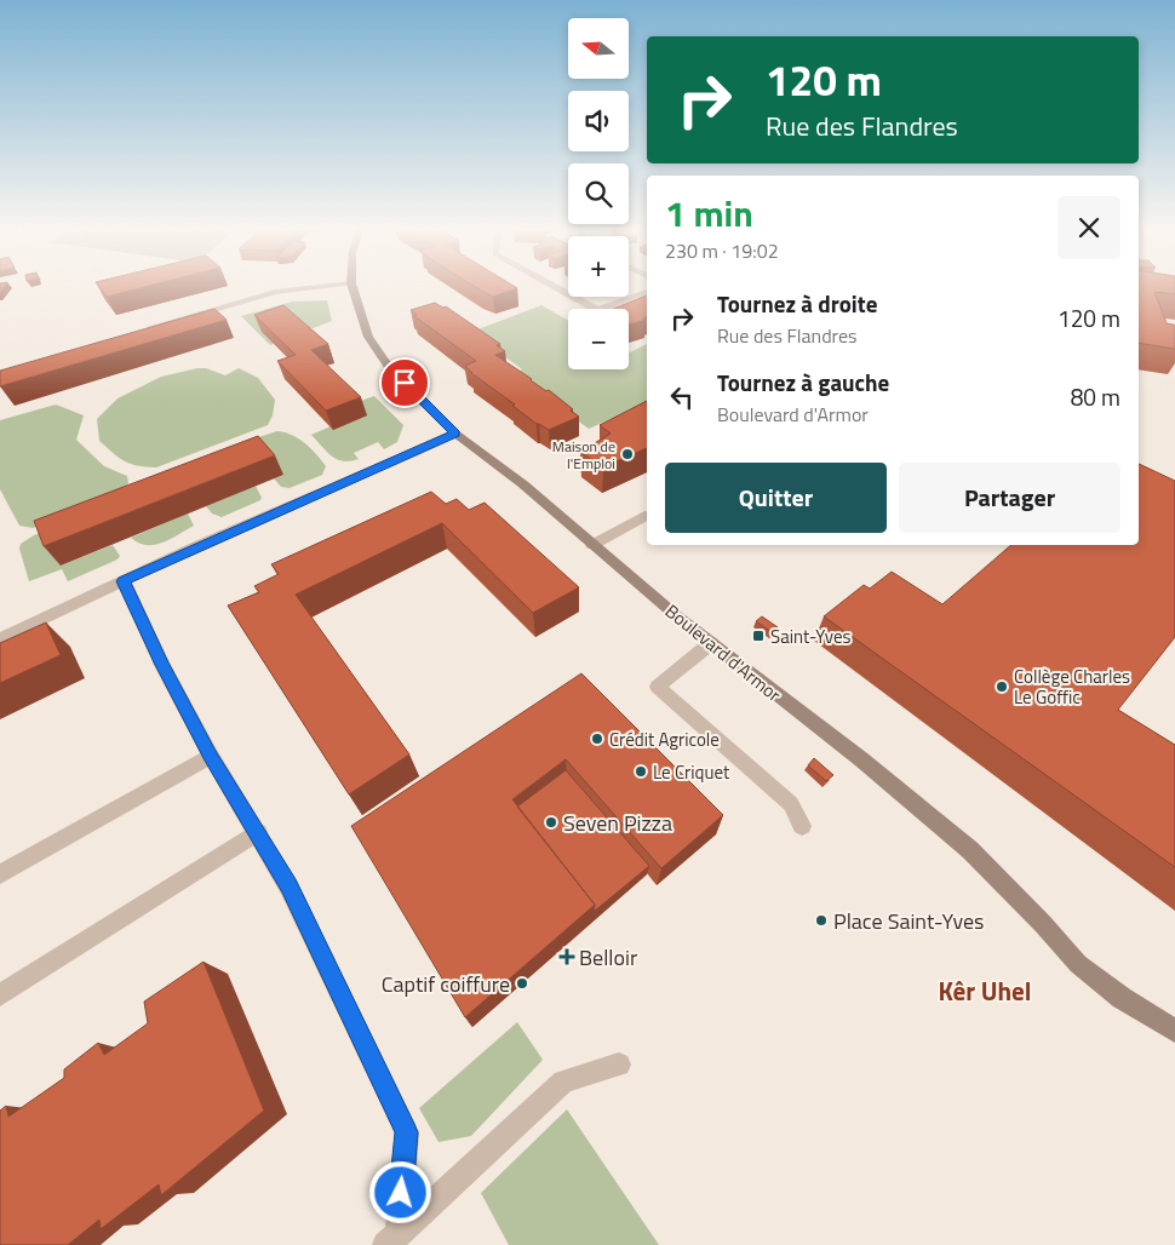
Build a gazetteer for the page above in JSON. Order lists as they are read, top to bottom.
{
  "streets": {
    "main road": ["Boulevard d'Armor"]
  },
  "districts": ["Kêr Uhel"],
  "places": {
    "other": [
      "Maison de l'Emploi",
      "Collège Charles Le Goffic",
      "Crédit Agricole",
      "Le Criquet",
      "Seven Pizza",
      "Place Saint-Yves",
      "Captif coiffure"
    ],
    "transit": ["Saint-Yves"],
    "health": ["Belloir"]
  },
  "north": "left",
  "page": {
    "map_buttons": ["+", "−"],
    "turn": ["120 m", "Rue des Flandres"],
    "heading": ["1 min", "230 m · 19:02"],
    "list": [
      {
        "name": "Tournez à droite",
        "note": "Rue des Flandres",
        "value": "120 m"
      },
      {
        "name": "Tournez à gauche",
        "note": "Boulevard d'Armor",
        "value": "80 m"
      }
    ],
    "buttons": ["Quitter", "Partager"]
  }
}
